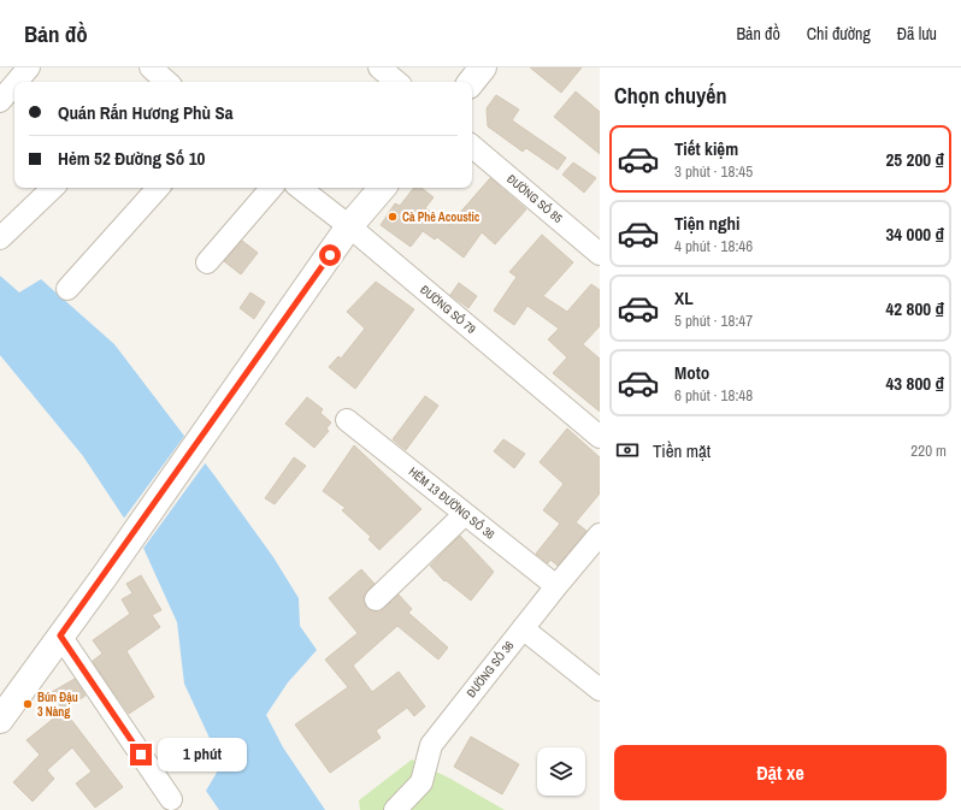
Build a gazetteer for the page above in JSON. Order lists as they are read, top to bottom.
{
  "streets": {
    "street": [
      "ĐƯỜNG SỐ 85",
      "ĐƯỜNG SỐ 79",
      "HẺM 13 ĐƯỜNG SỐ 36",
      "ĐƯỜNG SỐ 36"
    ]
  },
  "crossings": [
    ["HẺM 13 ĐƯỜNG SỐ 36", "ĐƯỜNG SỐ 36"]
  ],
  "places": ["Cà Phê Acoustic", "Bún Đậu 3 Nàng"],
  "page": {
    "header": "Bản đồ",
    "nav": ["Bản đồ", "Chỉ đường", "Đã lưu"],
    "heading": "Chọn chuyến",
    "banner": ["Quán Rắn Hương Phù Sa", "Hẻm 52 Đường Số 10"],
    "list": [
      {
        "name": "Tiết kiệm",
        "note": "3 phút · 18:45",
        "value": "25 200 ₫"
      },
      {
        "name": "Tiện nghi",
        "note": "4 phút · 18:46",
        "value": "34 000 ₫"
      },
      {
        "name": "XL",
        "note": "5 phút · 18:47",
        "value": "42 800 ₫"
      },
      {
        "name": "Moto",
        "note": "6 phút · 18:48",
        "value": "43 800 ₫"
      }
    ],
    "pay": ["Tiền mặt", "220 m"],
    "buttons": "Đặt xe",
    "bubble": "1 phút"
  }
}
